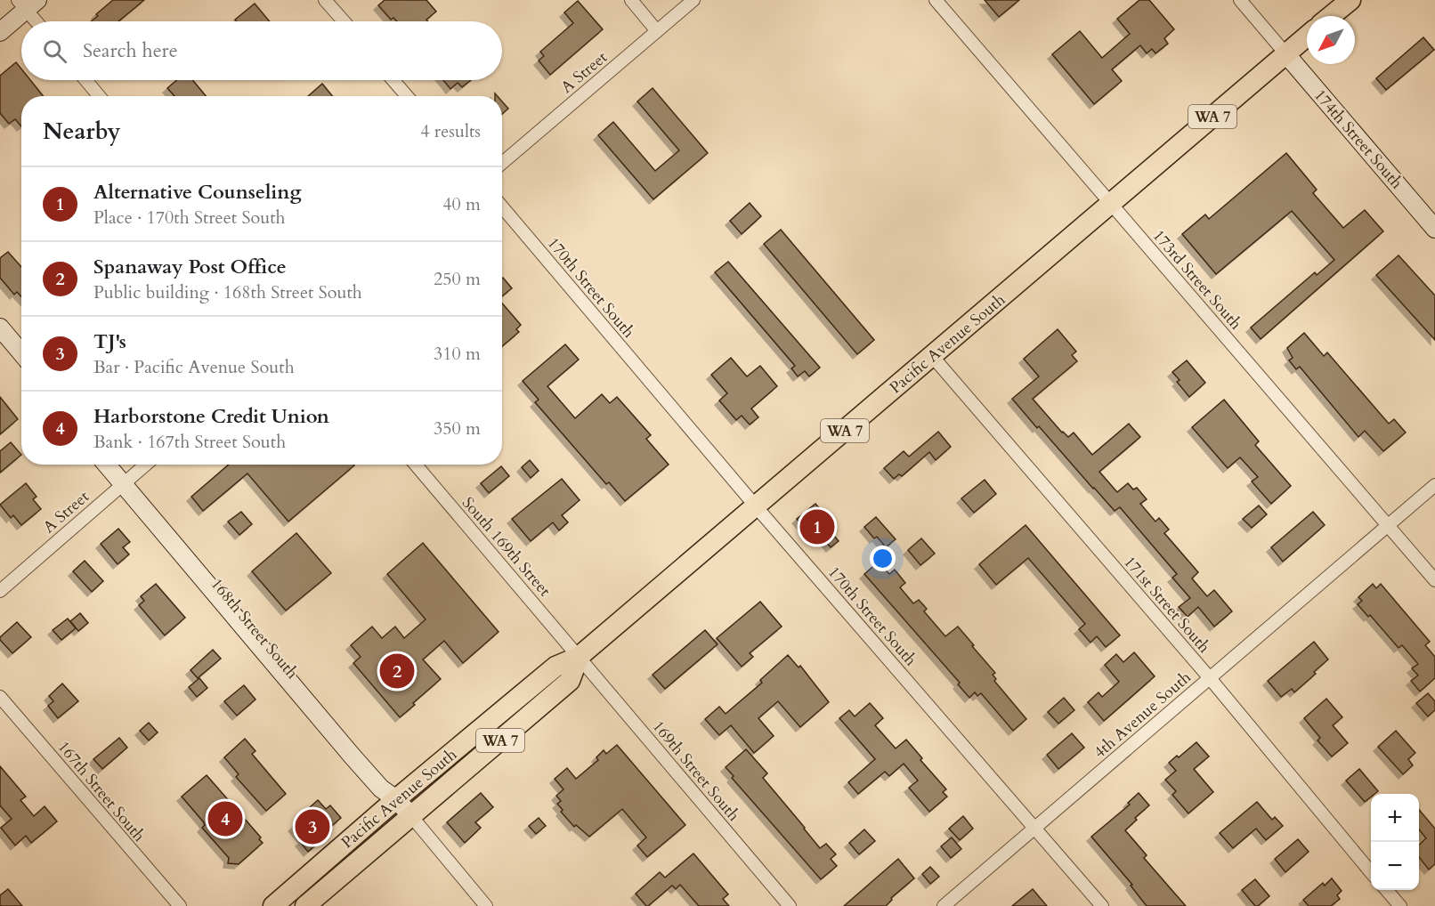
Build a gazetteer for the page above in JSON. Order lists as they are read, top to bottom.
{
  "streets": {
    "main road": ["WA 7", "Pacific Avenue South"],
    "street": [
      "A Street",
      "174th Street South",
      "173rd Street South",
      "170th Street South",
      "South 169th Street",
      "171st Street South",
      "168th Street South",
      "4th Avenue South",
      "169th Street South",
      "167th Street South"
    ]
  },
  "crossings": [
    ["A Street", "168th Street South"],
    ["174th Street South", "Pacific Avenue South"],
    ["173rd Street South", "Pacific Avenue South"],
    ["173rd Street South", "4th Avenue South"],
    ["170th Street South", "Pacific Avenue South"],
    ["170th Street South", "4th Avenue South"],
    ["Pacific Avenue South", "South 169th Street"],
    ["Pacific Avenue South", "171st Street South"],
    ["Pacific Avenue South", "168th Street South"],
    ["Pacific Avenue South", "169th Street South"],
    ["South 169th Street", "169th Street South"],
    ["171st Street South", "4th Avenue South"]
  ],
  "north": "bottom left",
  "page": {
    "search": "Search here",
    "heading": ["Nearby", "4 results"],
    "list": [
      {
        "mark": "1",
        "name": "Alternative Counseling",
        "note": "Place · 170th Street South",
        "value": "40 m"
      },
      {
        "mark": "2",
        "name": "Spanaway Post Office",
        "note": "Public building · 168th Street South",
        "value": "250 m"
      },
      {
        "mark": "3",
        "name": "TJ's",
        "note": "Bar · Pacific Avenue South",
        "value": "310 m"
      },
      {
        "mark": "4",
        "name": "Harborstone Credit Union",
        "note": "Bank · 167th Street South",
        "value": "350 m"
      }
    ],
    "pins": [
      "1",
      "2",
      "4",
      "3"
    ],
    "map_buttons": ["+", "−"]
  }
}
